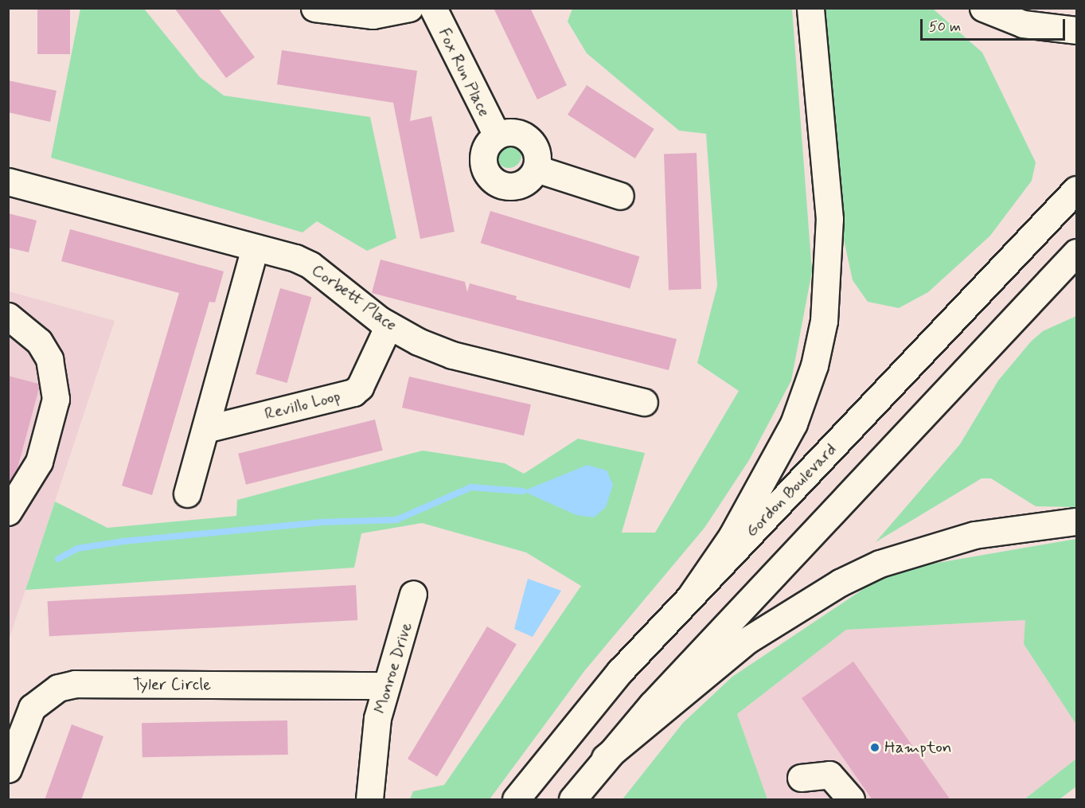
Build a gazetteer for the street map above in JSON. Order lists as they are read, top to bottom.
{
  "streets": {
    "main road": [
      "Fox Run Place",
      "Corbett Place",
      "Revillo Loop",
      "Gordon Boulevard",
      "Monroe Drive",
      "Tyler Circle"
    ]
  },
  "crossings": [
    ["Corbett Place", "Revillo Loop"],
    ["Monroe Drive", "Tyler Circle"]
  ],
  "places": ["Hampton"],
  "scale_bar": "50 m"
}
